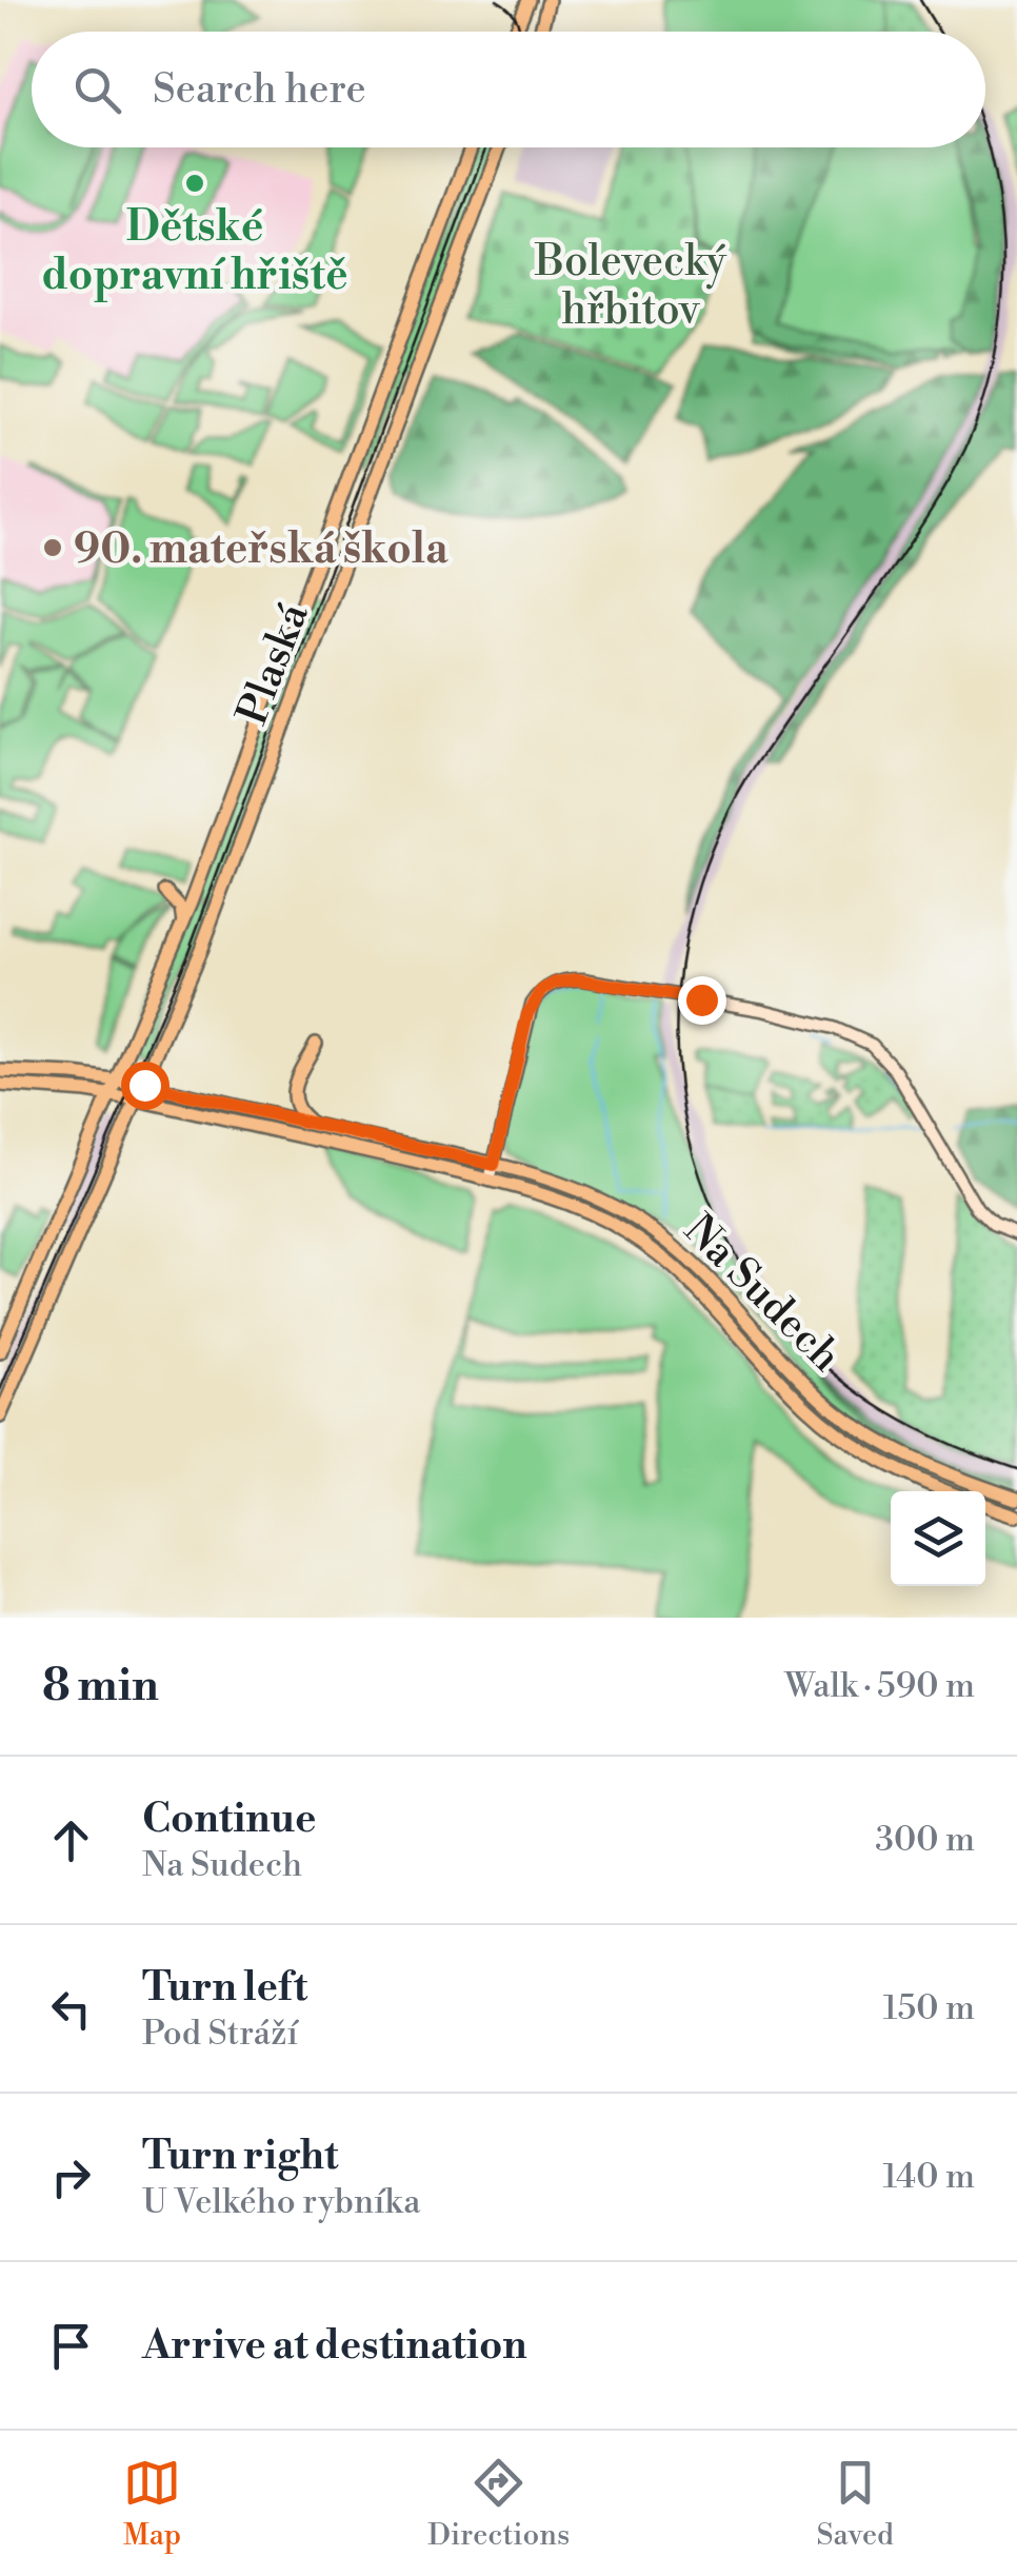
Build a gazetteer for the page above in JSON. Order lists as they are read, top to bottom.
{
  "streets": {
    "main road": ["Plaská", "Na Sudech"]
  },
  "crossings": [
    ["Plaská", "Na Sudech"]
  ],
  "parks": ["Bolevecký hřbitov"],
  "places": ["Dětské dopravní hřiště", "90. mateřská škola"],
  "page": {
    "search": "Search here",
    "heading": ["8 min", "Walk · 590 m"],
    "list": [
      ["Continue", "Na Sudech", "300 m"],
      ["Turn left", "Pod Stráží", "150 m"],
      ["Turn right", "U Velkého rybníka", "140 m"],
      "Arrive at destination"
    ],
    "nav": ["Map", "Directions", "Saved"]
  }
}
